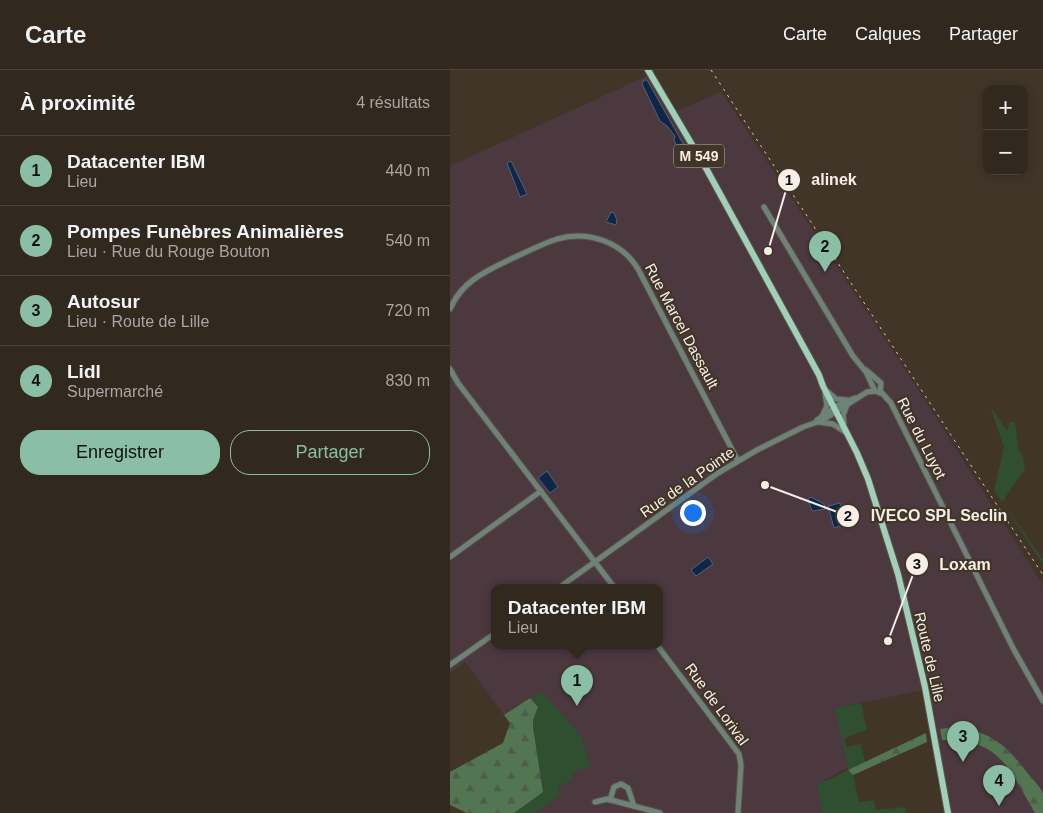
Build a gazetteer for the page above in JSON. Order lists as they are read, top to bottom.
{
  "streets": {
    "main road": ["M 549", "Route de Lille"],
    "street": [
      "Rue Marcel Dassault",
      "Rue du Luyot",
      "Rue de la Pointe",
      "Rue de Lorival"
    ]
  },
  "crossings": [
    ["M 549", "Rue du Luyot"],
    ["M 549", "Rue de la Pointe"],
    ["M 549", "Route de Lille"],
    ["Rue Marcel Dassault", "Rue de la Pointe"],
    ["Rue du Luyot", "Rue de la Pointe"],
    ["Rue du Luyot", "Route de Lille"],
    ["Rue de la Pointe", "Route de Lille"]
  ],
  "places": ["alinek", "IVECO SPL Seclin", "Loxam"],
  "page": {
    "header": "Carte",
    "nav": ["Carte", "Calques", "Partager"],
    "heading": ["À proximité", "4 résultats"],
    "map_buttons": ["+", "−"],
    "list": [
      {
        "mark": "1",
        "name": "Datacenter IBM",
        "note": "Lieu",
        "value": "440 m"
      },
      {
        "mark": "2",
        "name": "Pompes Funèbres Animalières",
        "note": "Lieu · Rue du Rouge Bouton",
        "value": "540 m"
      },
      {
        "mark": "3",
        "name": "Autosur",
        "note": "Lieu · Route de Lille",
        "value": "720 m"
      },
      {
        "mark": "4",
        "name": "Lidl",
        "note": "Supermarché",
        "value": "830 m"
      }
    ],
    "pins": [
      "2",
      "1",
      "3",
      "4"
    ],
    "buttons": ["Enregistrer", "Partager"],
    "popup": ["Datacenter IBM", "Lieu"]
  }
}
